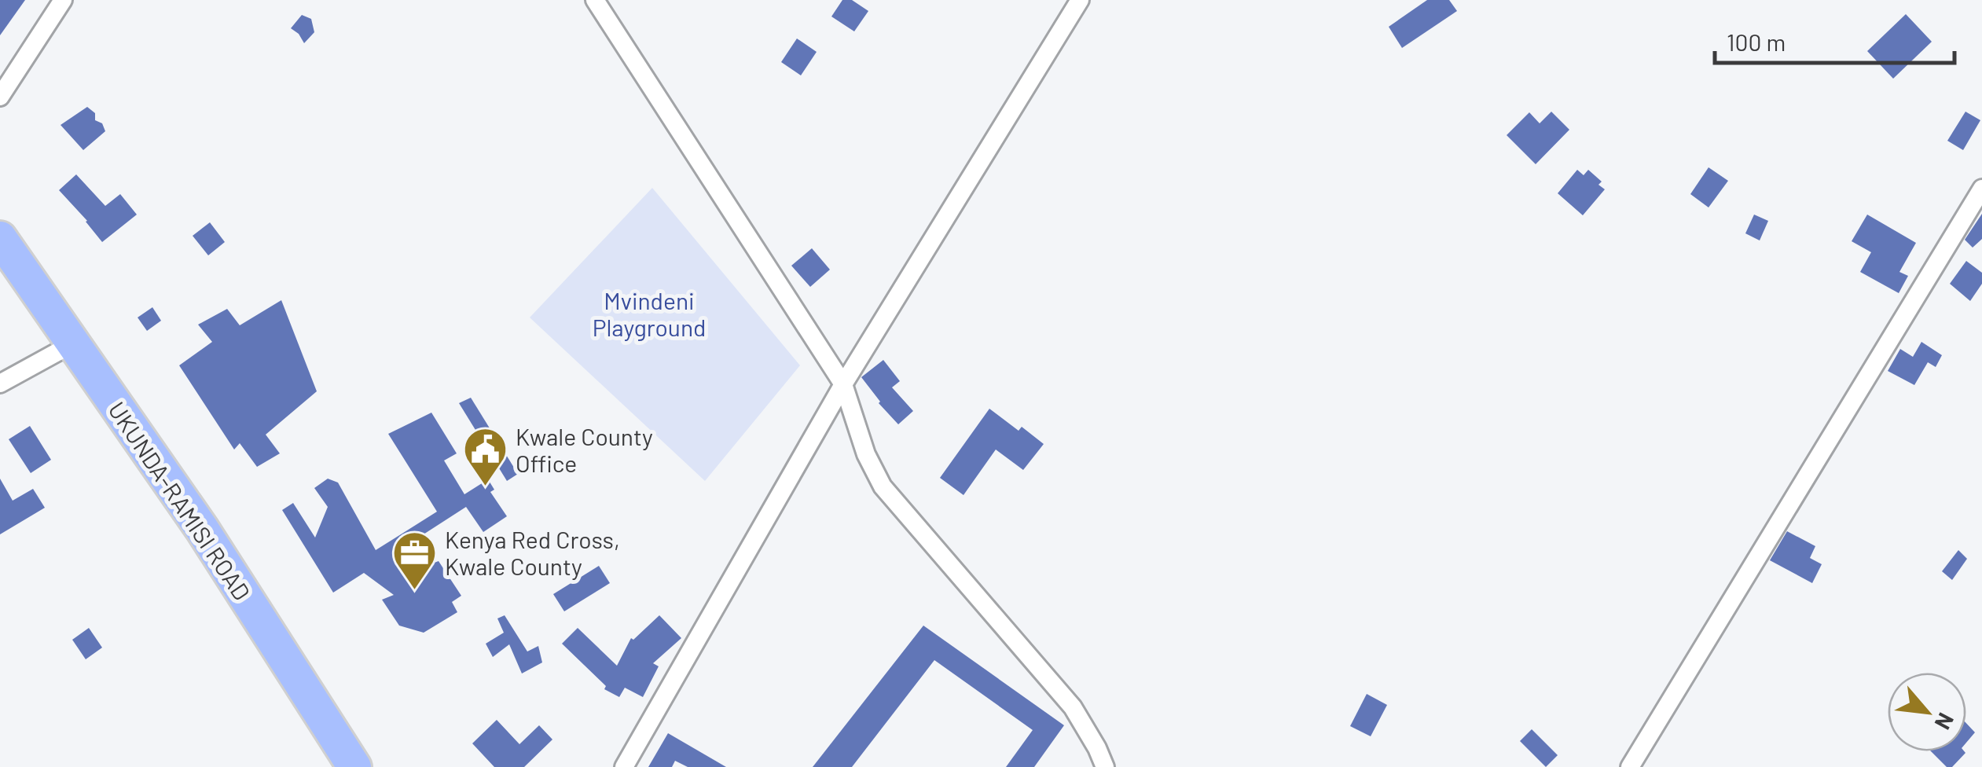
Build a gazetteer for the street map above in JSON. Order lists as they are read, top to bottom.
{
  "streets": {
    "highway": ["UKUNDA-RAMISI ROAD"]
  },
  "parks": ["Mvindeni Playground"],
  "places": {
    "public building": ["Kwale County Office"],
    "office": ["Kenya Red Cross, Kwale County"]
  },
  "scale_bar": "100 m",
  "north": "bottom right"
}
